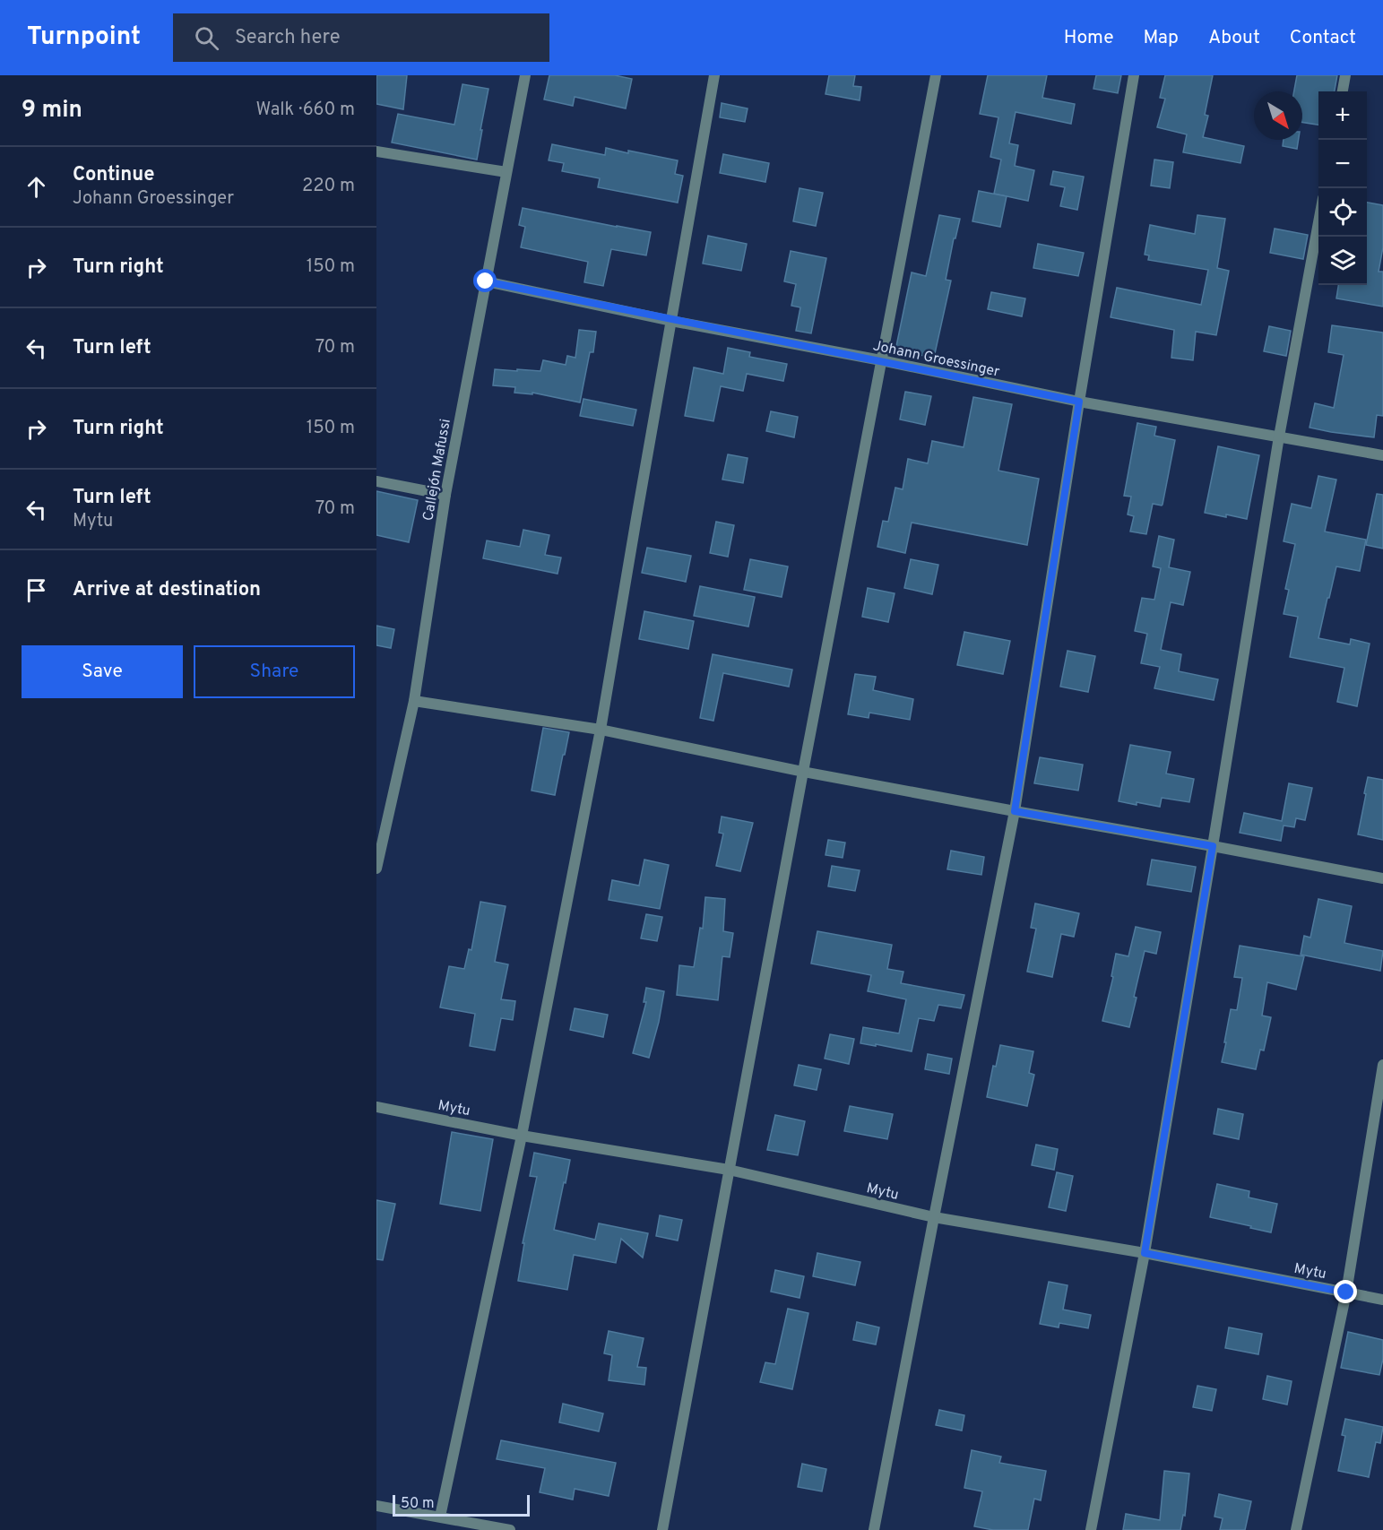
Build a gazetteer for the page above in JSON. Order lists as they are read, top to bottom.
{
  "streets": {
    "street": ["Johann Groessinger", "Callejón Mafussi", "Mytu"]
  },
  "crossings": [
    ["Johann Groessinger", "Callejón Mafussi"]
  ],
  "scale_bar": "50 m",
  "north": "bottom right",
  "page": {
    "header": "Turnpoint",
    "search": "Search here",
    "nav": [
      "Home",
      "Map",
      "About",
      "Contact"
    ],
    "heading": ["9 min", "Walk · 660 m"],
    "map_buttons": ["+", "−"],
    "list": [
      ["Continue", "Johann Groessinger", "220 m"],
      ["Turn right", "150 m"],
      ["Turn left", "70 m"],
      ["Turn right", "150 m"],
      ["Turn left", "Mytu", "70 m"],
      "Arrive at destination"
    ],
    "buttons": ["Save", "Share"],
    "scale": "50 m"
  }
}
